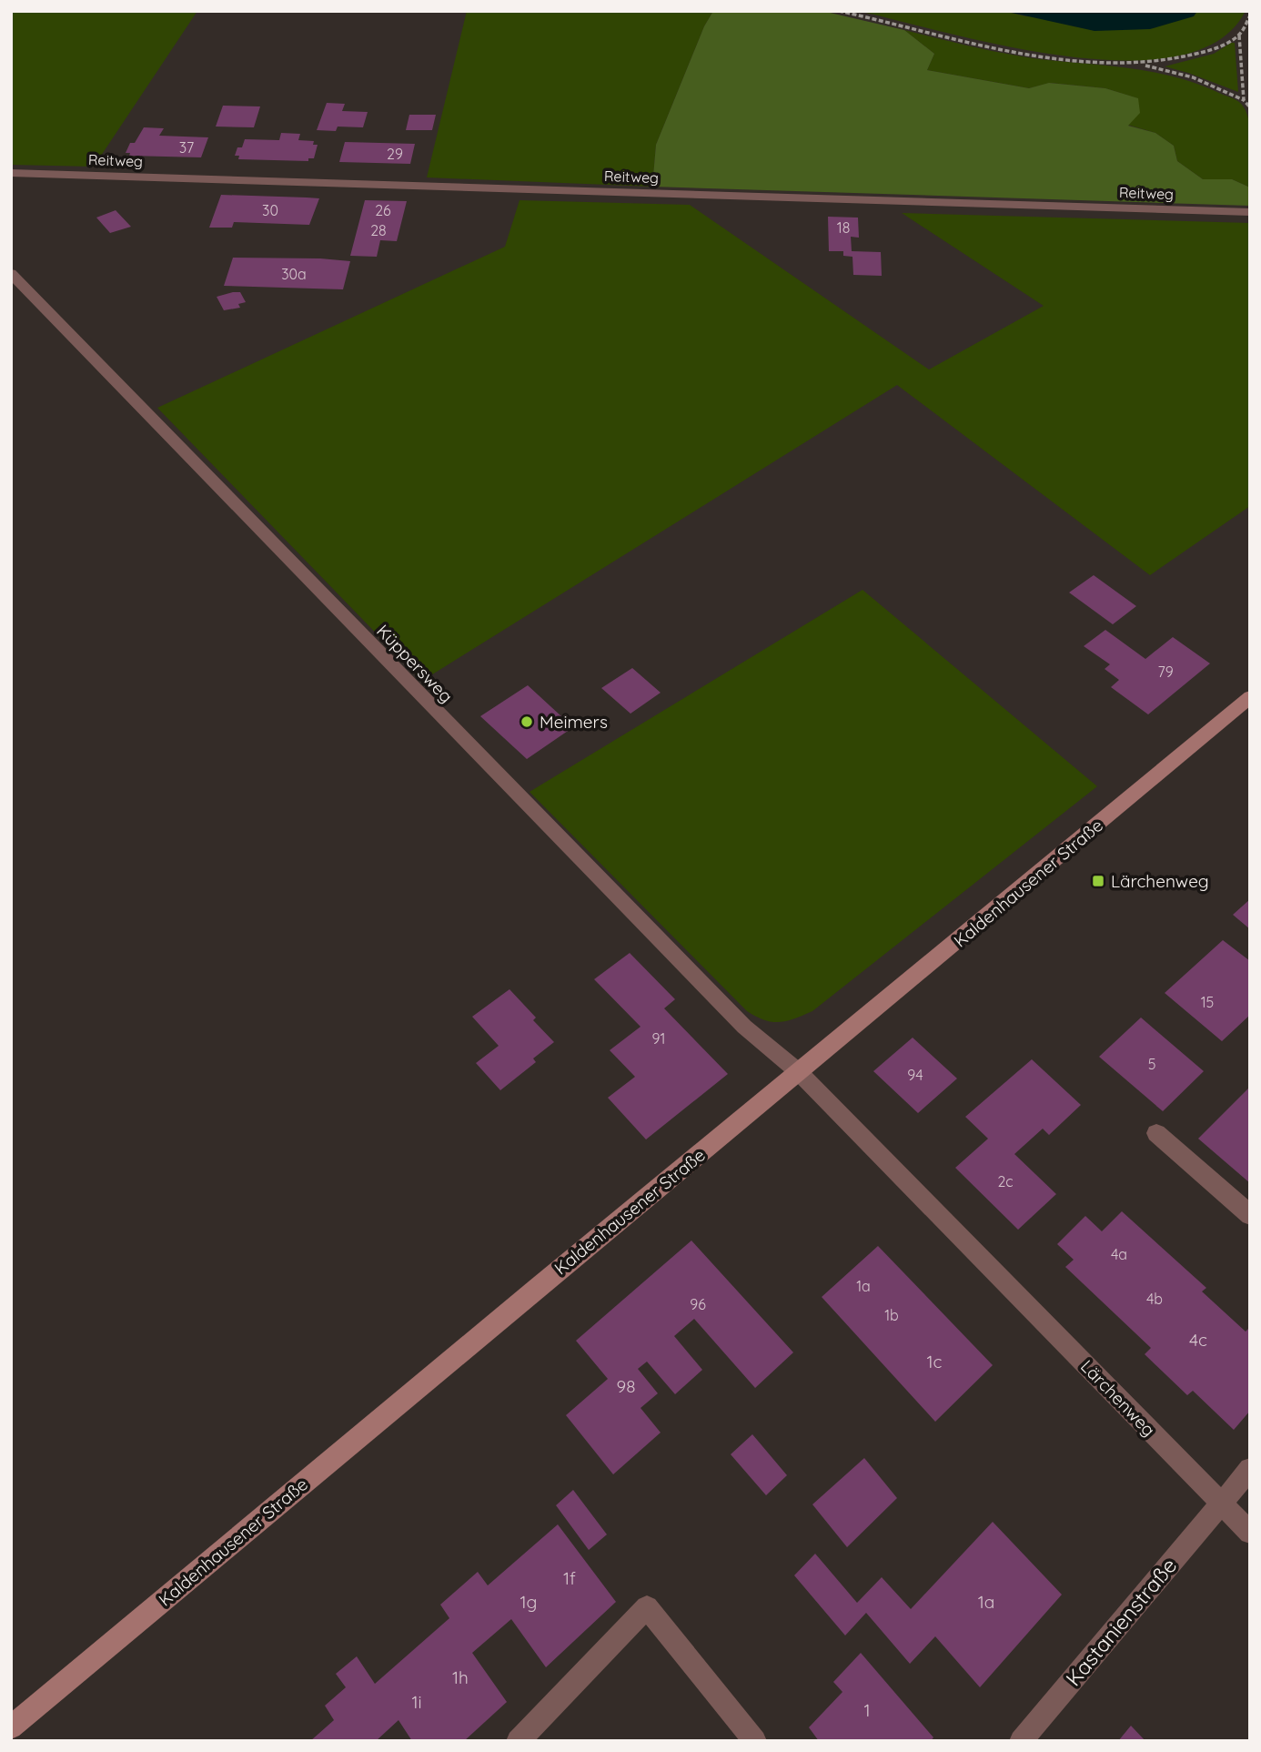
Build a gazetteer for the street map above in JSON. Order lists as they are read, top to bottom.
{
  "streets": {
    "main road": ["Kaldenhausener Straße"],
    "street": [
      "Reitweg",
      "Küppersweg",
      "Lärchenweg",
      "Kastanienstraße"
    ]
  },
  "crossings": [
    ["Küppersweg", "Kaldenhausener Straße"],
    ["Küppersweg", "Lärchenweg"],
    ["Kaldenhausener Straße", "Lärchenweg"],
    ["Lärchenweg", "Kastanienstraße"]
  ],
  "places": {
    "other": ["Meimers"],
    "transit": ["Lärchenweg"]
  },
  "house_numbers": [
    "37",
    "29",
    "30",
    "26",
    "18",
    "28",
    "30a",
    "79",
    "15",
    "91",
    "5",
    "94",
    "2c",
    "4a",
    "1a",
    "4b",
    "96",
    "1b",
    "4c",
    "1c",
    "98",
    "1f",
    "1g",
    "1a",
    "1h",
    "1i",
    "1"
  ]
}
